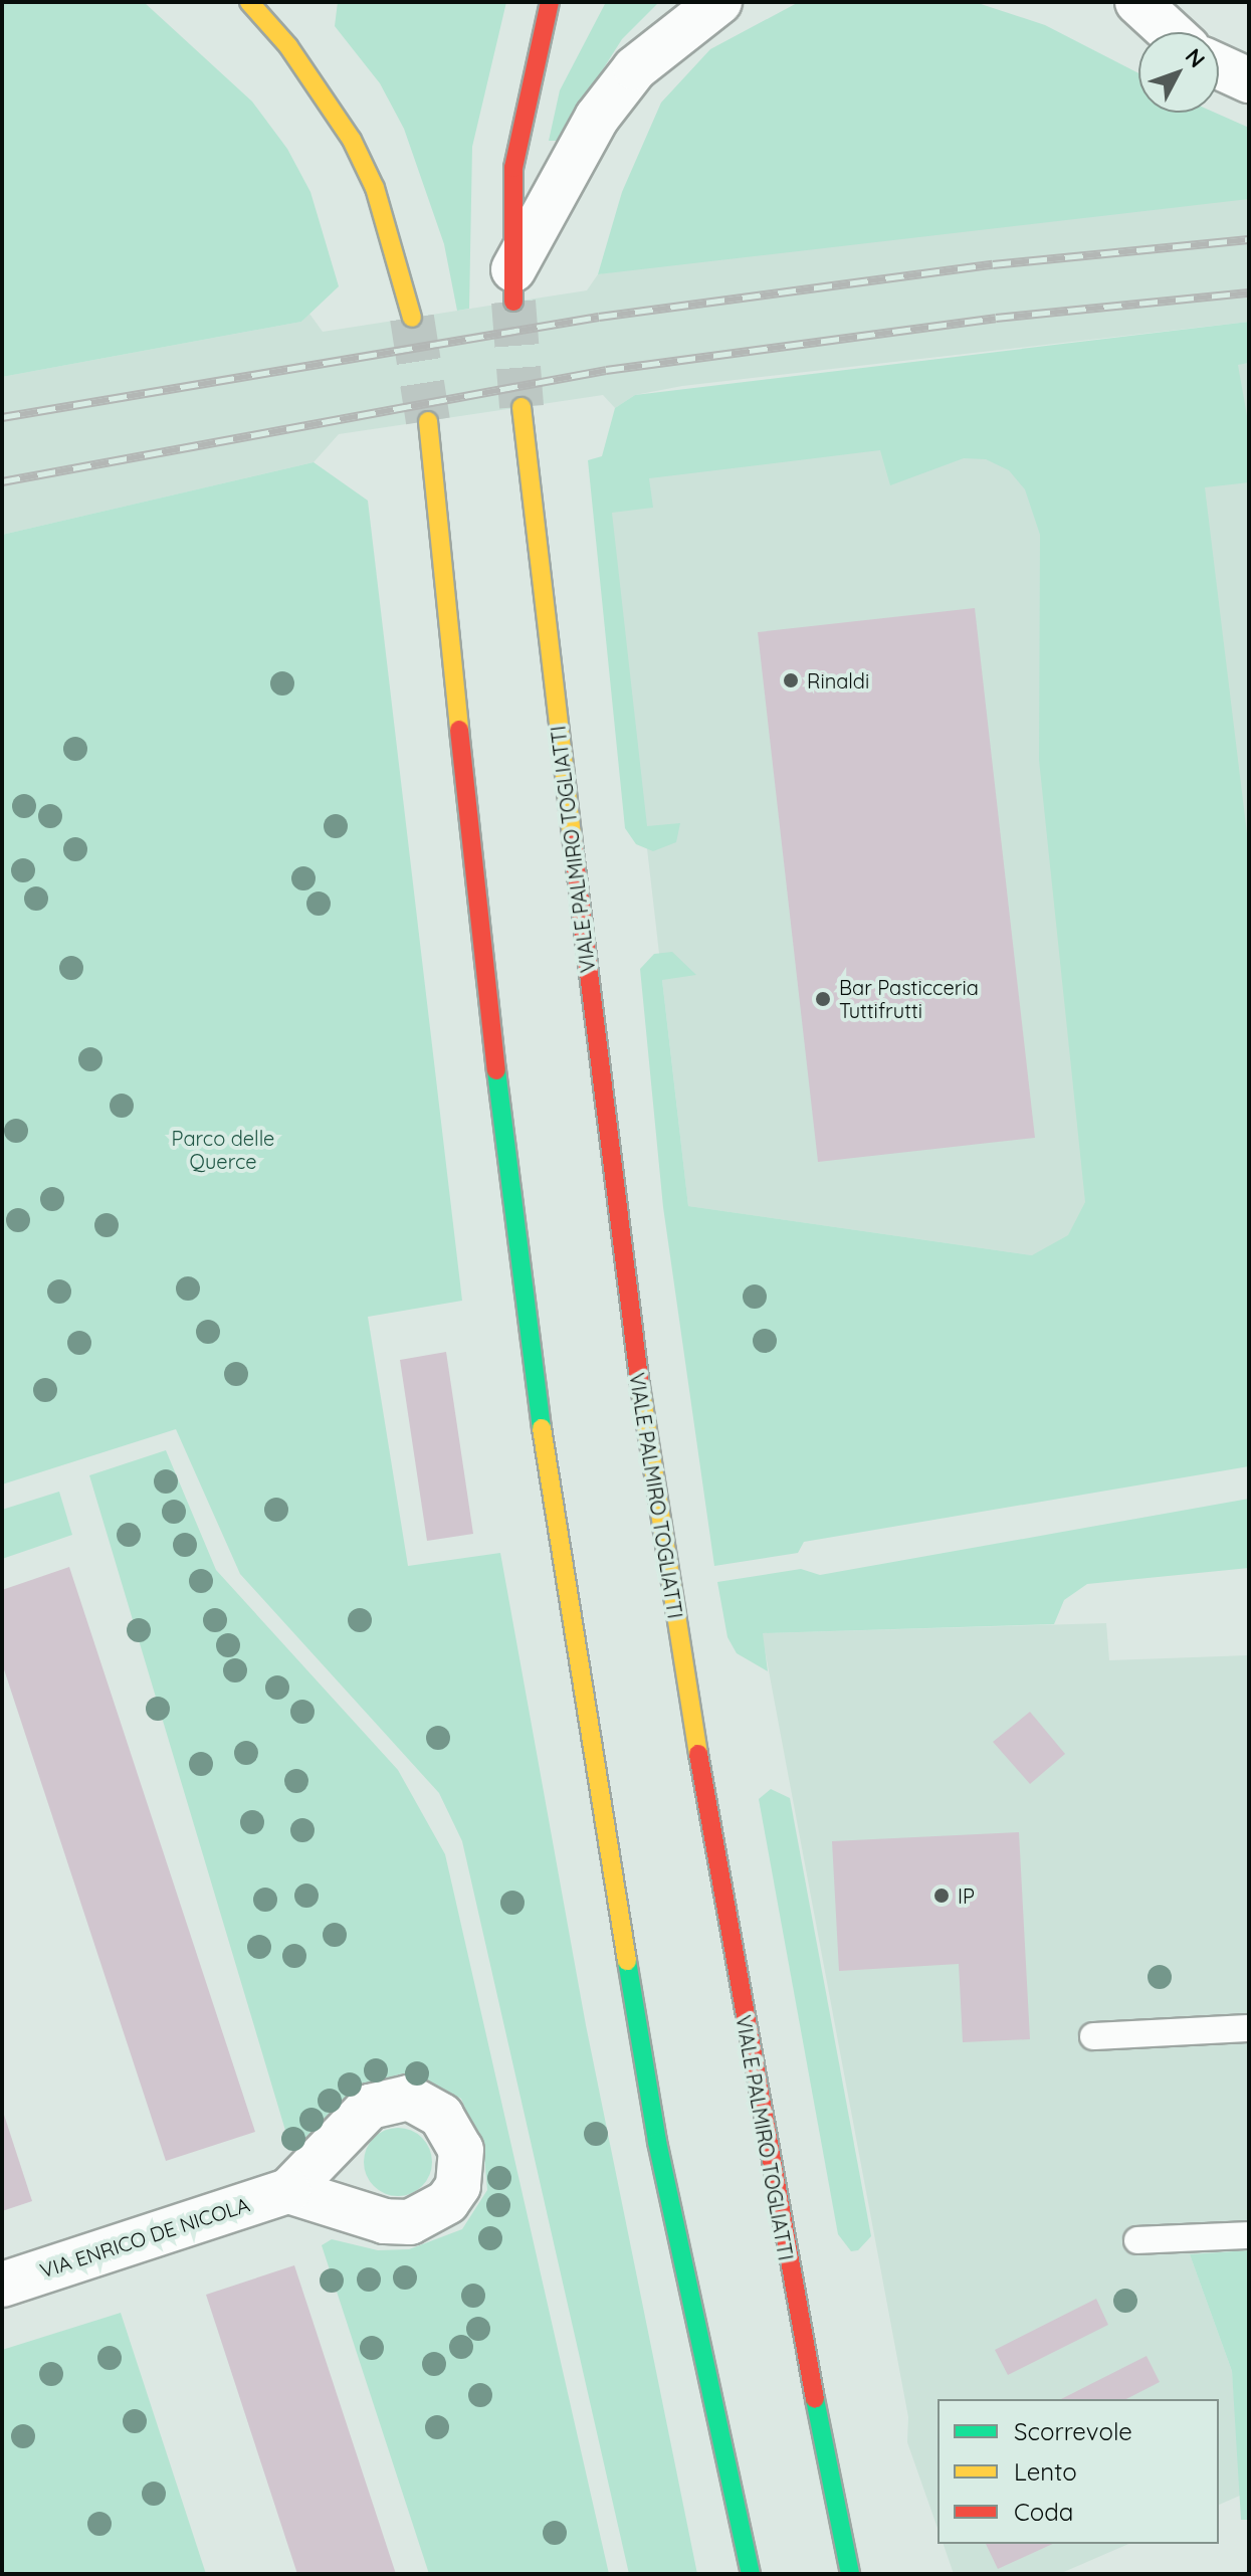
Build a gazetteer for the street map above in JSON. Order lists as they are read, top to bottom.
{
  "streets": {
    "main road": ["VIALE PALMIRO TOGLIATTI"],
    "street": ["VIA ENRICO DE NICOLA"]
  },
  "parks": ["Parco delle Querce"],
  "places": ["Rinaldi", "Bar Pasticceria Tuttifrutti", "IP"],
  "legend": ["Scorrevole", "Lento", "Coda"],
  "north": "top right"
}
